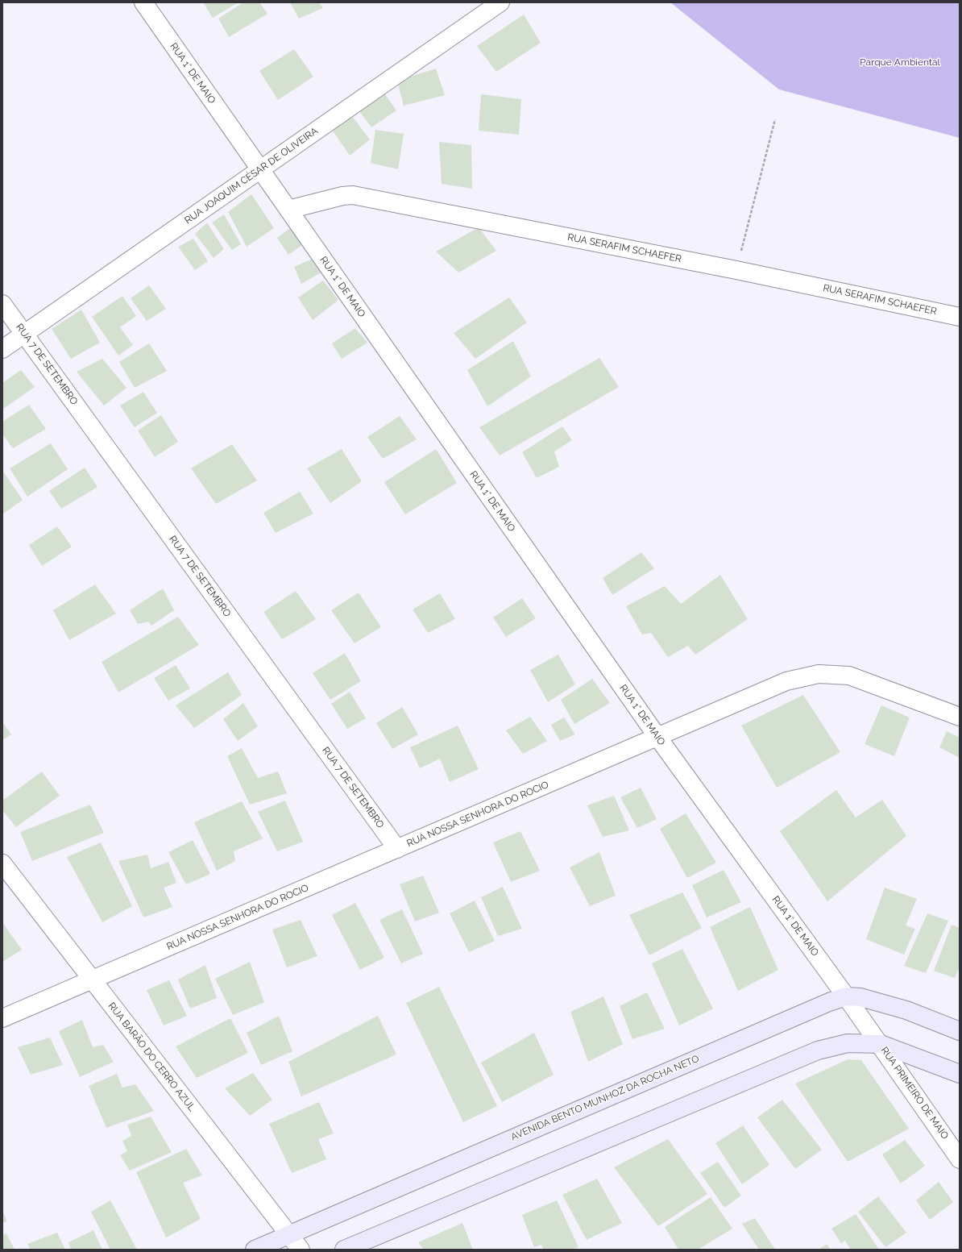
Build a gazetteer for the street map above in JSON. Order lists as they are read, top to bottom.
{
  "streets": {
    "main road": ["AVENIDA BENTO MUNHOZ DA ROCHA NETO"],
    "street": [
      "RUA 1° DE MAIO",
      "RUA JOAQUIM CÉSAR DE OLIVEIRA",
      "RUA SERAFIM SCHAEFER",
      "RUA 7 DE SETEMBRO",
      "RUA NOSSA SENHORA DO ROCIO",
      "RUA BARÃO DO CERRO AZUL",
      "RUA PRIMEIRO DE MAIO"
    ]
  },
  "crossings": [
    ["RUA 1° DE MAIO", "RUA JOAQUIM CÉSAR DE OLIVEIRA"],
    ["RUA 1° DE MAIO", "RUA SERAFIM SCHAEFER"],
    ["RUA 1° DE MAIO", "RUA NOSSA SENHORA DO ROCIO"],
    ["RUA 1° DE MAIO", "RUA PRIMEIRO DE MAIO"],
    ["RUA 1° DE MAIO", "AVENIDA BENTO MUNHOZ DA ROCHA NETO"],
    ["RUA JOAQUIM CÉSAR DE OLIVEIRA", "RUA 7 DE SETEMBRO"],
    ["RUA 7 DE SETEMBRO", "RUA NOSSA SENHORA DO ROCIO"],
    ["RUA NOSSA SENHORA DO ROCIO", "RUA BARÃO DO CERRO AZUL"],
    ["RUA BARÃO DO CERRO AZUL", "AVENIDA BENTO MUNHOZ DA ROCHA NETO"]
  ],
  "parks": ["Parque Ambiental"]
}
